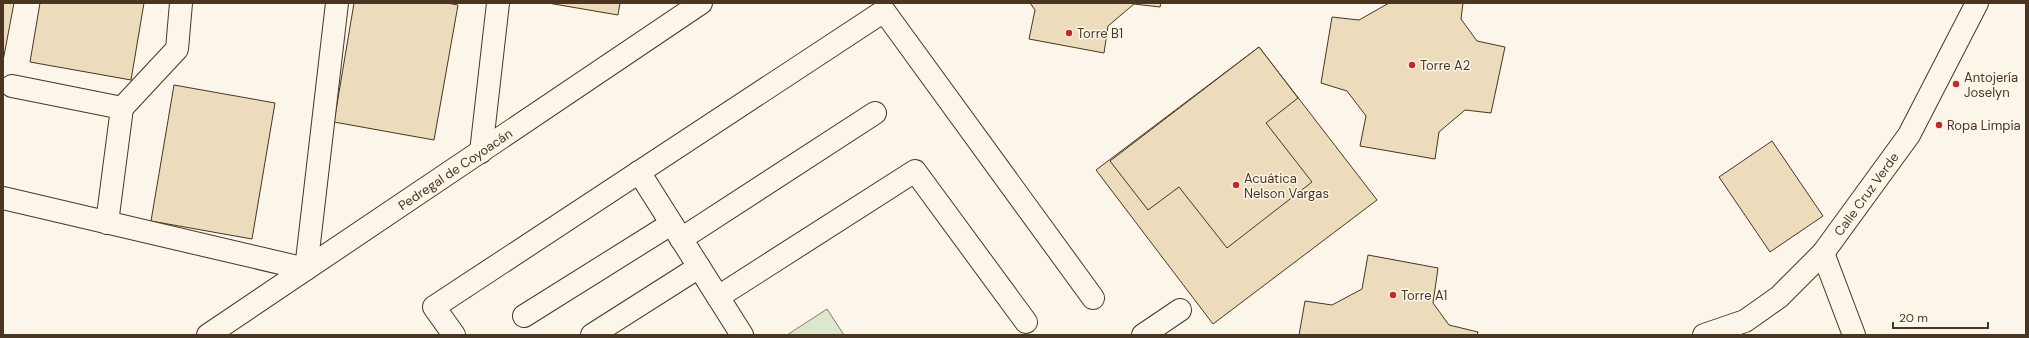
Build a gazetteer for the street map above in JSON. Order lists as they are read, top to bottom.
{
  "streets": {
    "street": ["Pedregal de Coyoacán", "Calle Cruz Verde"]
  },
  "places": [
    "Torre B1",
    "Torre A2",
    "Antojería Joselyn",
    "Ropa Limpia",
    "Acuática Nelson Vargas",
    "Torre A1"
  ],
  "scale_bar": "20 m"
}
